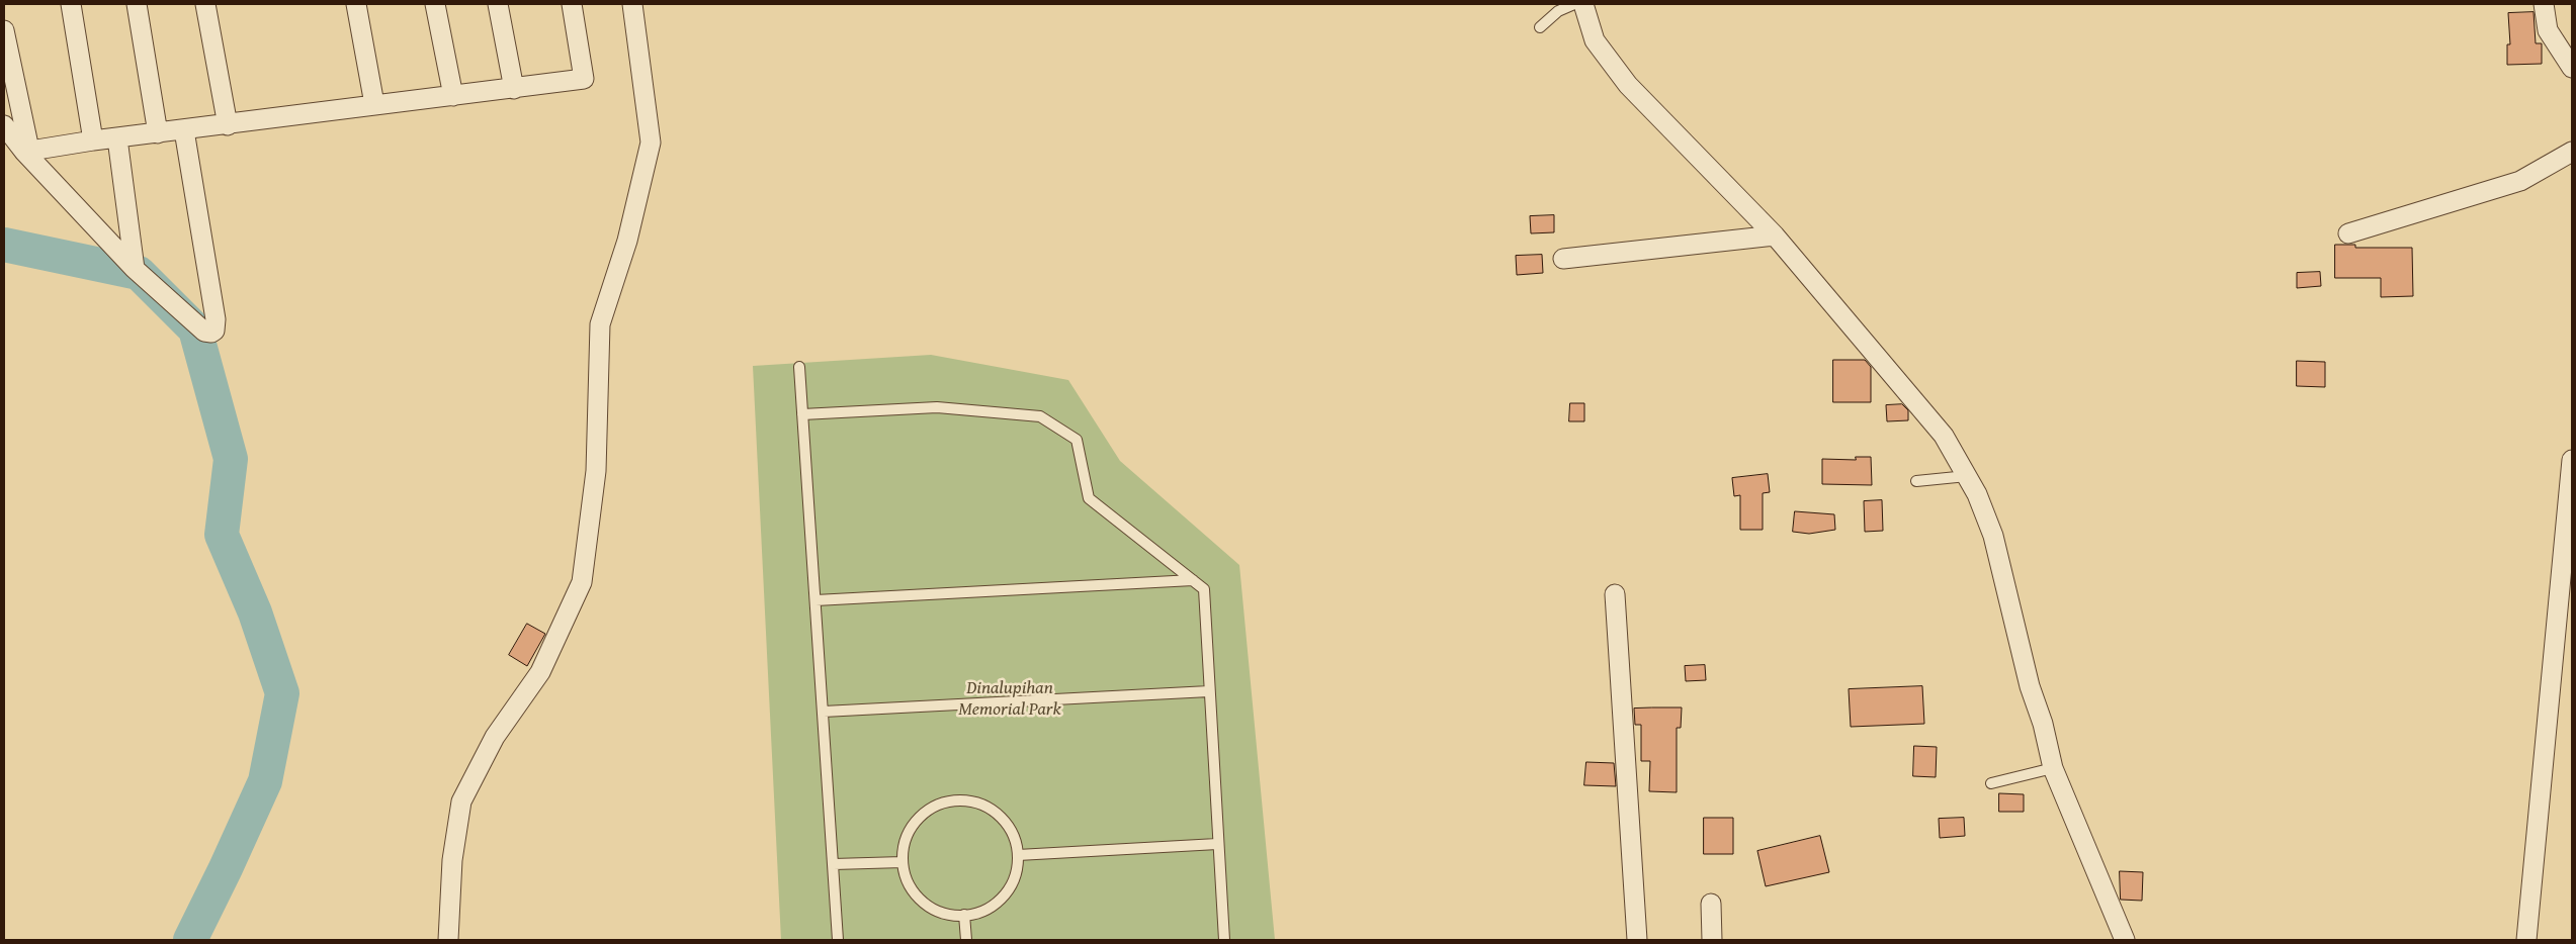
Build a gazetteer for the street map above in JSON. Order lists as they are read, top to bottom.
{
  "parks": ["Dinalupihan Memorial Park"]
}
